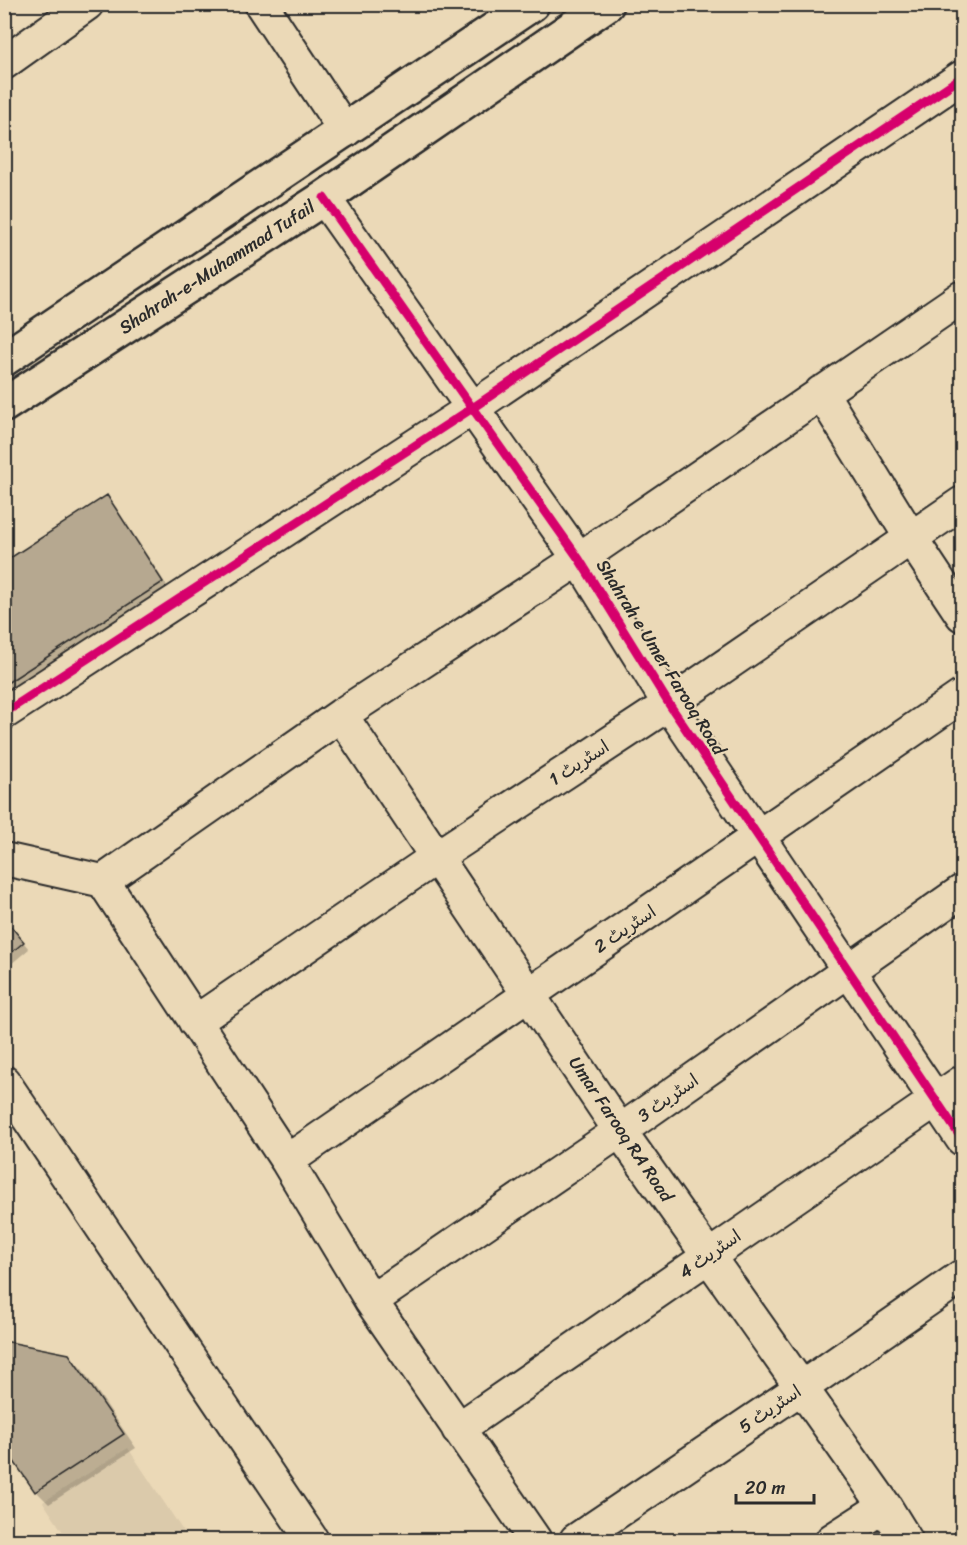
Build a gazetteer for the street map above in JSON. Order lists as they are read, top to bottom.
{
  "streets": {
    "main road": ["Shahrah-e-Muhammad Tufail"],
    "street": [
      "Shahrah e Umer Farooq Road",
      "اسٹریٹ 1",
      "اسٹریٹ 2",
      "اسٹریٹ 3",
      "Umar Farooq RA Road",
      "اسٹریٹ 4",
      "اسٹریٹ 5"
    ]
  },
  "crossings": [
    ["Shahrah-e-Muhammad Tufail", "Shahrah e Umer Farooq Road"],
    ["Shahrah e Umer Farooq Road", "اسٹریٹ 1"],
    ["Shahrah e Umer Farooq Road", "اسٹریٹ 2"],
    ["Shahrah e Umer Farooq Road", "اسٹریٹ 3"],
    ["Shahrah e Umer Farooq Road", "اسٹریٹ 4"],
    ["اسٹریٹ 1", "Umar Farooq RA Road"],
    ["اسٹریٹ 2", "Umar Farooq RA Road"],
    ["اسٹریٹ 3", "Umar Farooq RA Road"],
    ["Umar Farooq RA Road", "اسٹریٹ 4"],
    ["Umar Farooq RA Road", "اسٹریٹ 5"]
  ],
  "scale_bar": "20 m"
}
